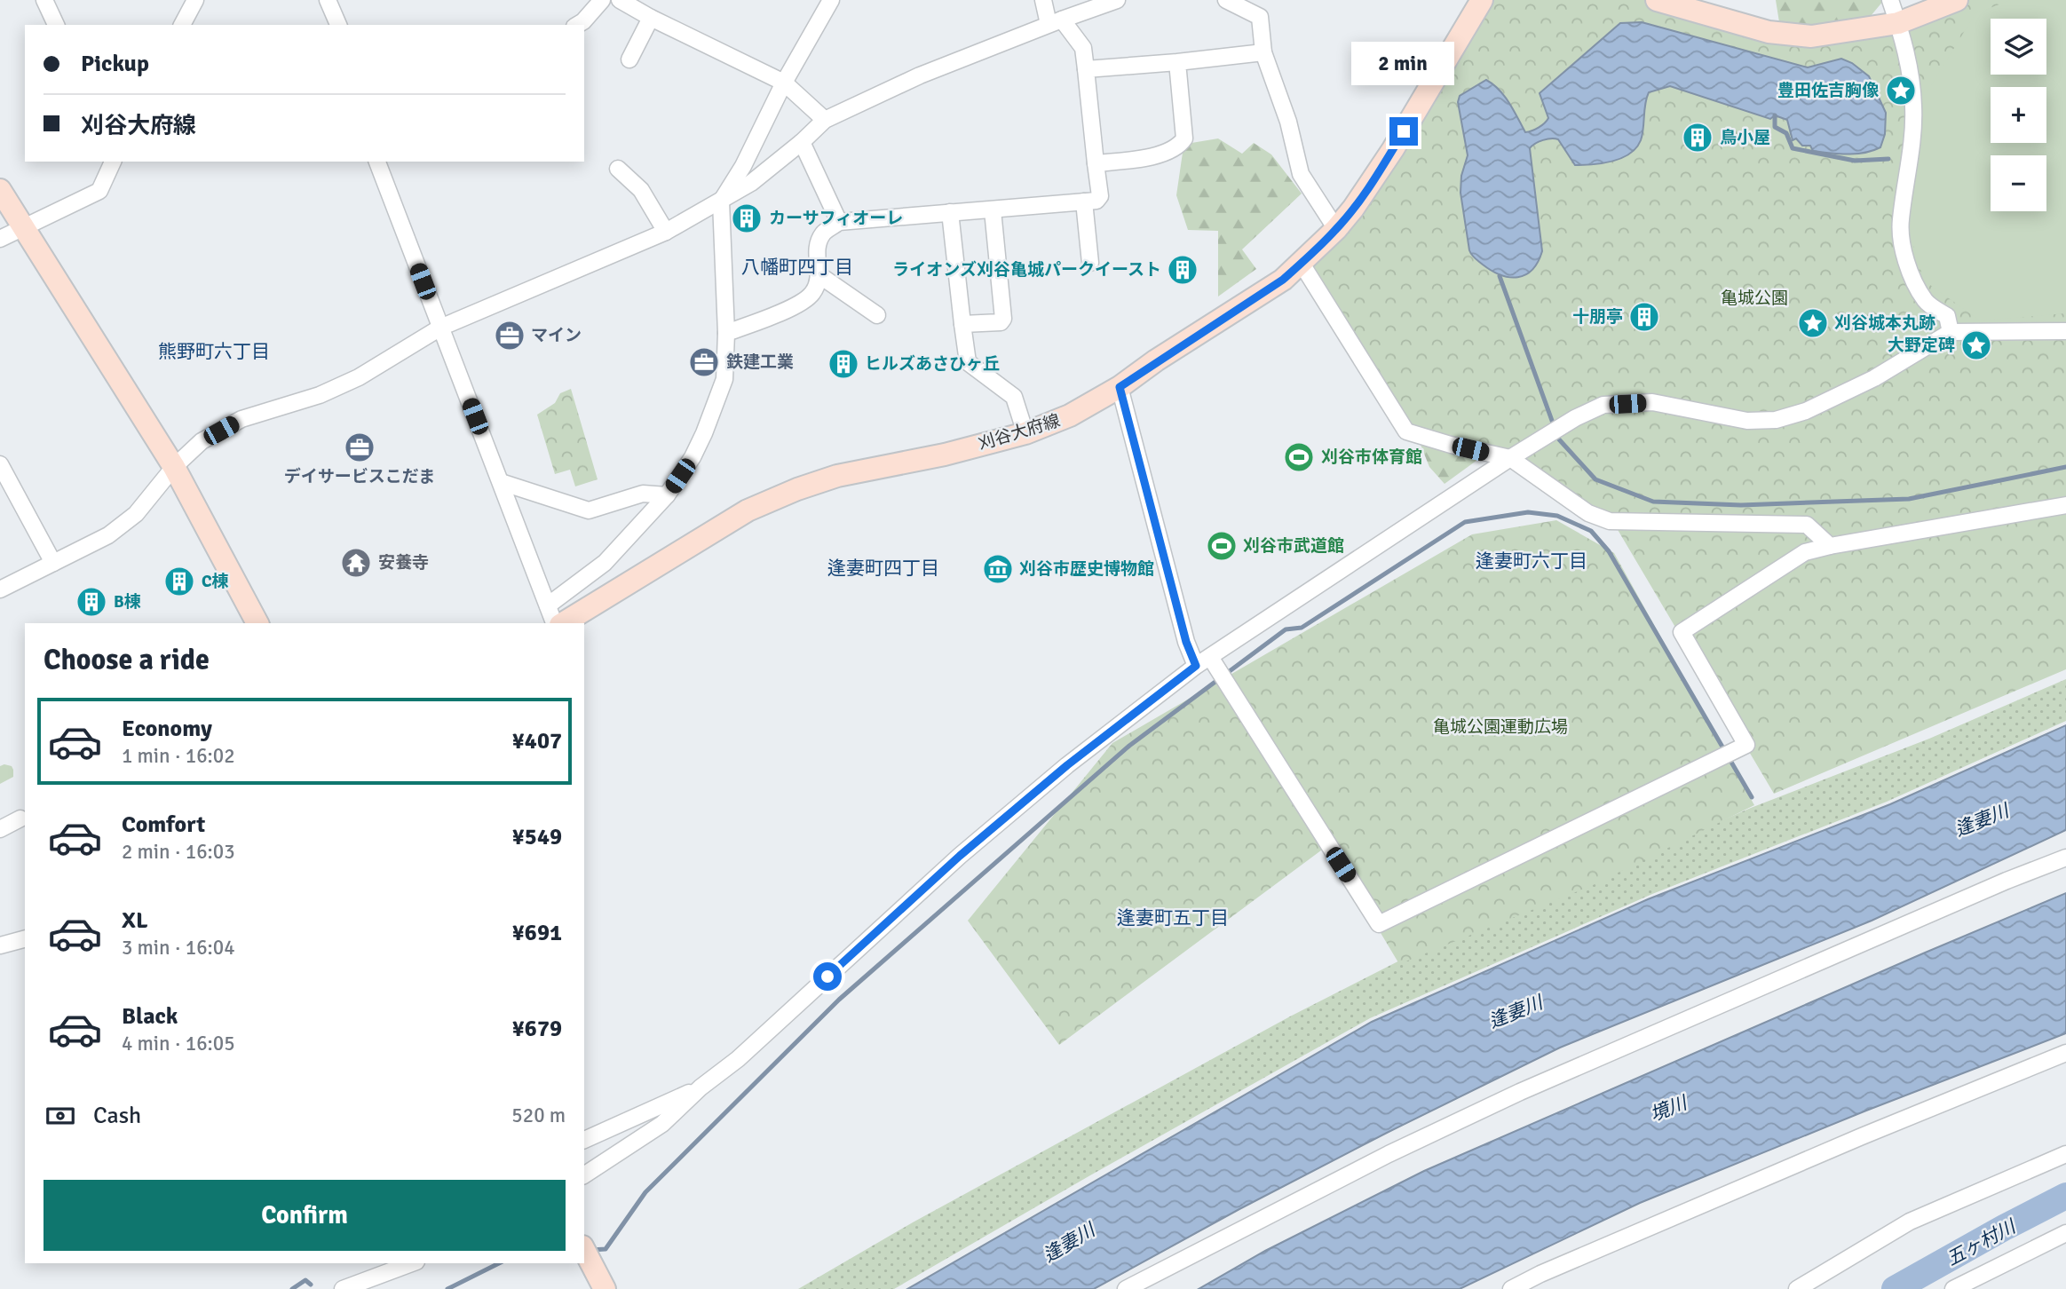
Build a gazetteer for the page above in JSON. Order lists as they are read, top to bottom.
{
  "streets": {
    "main road": ["刈谷大府線"]
  },
  "districts": [
    "八幡町四丁目",
    "熊野町六丁目",
    "逢妻町六丁目",
    "逢妻町四丁目",
    "逢妻町五丁目"
  ],
  "water": ["逢妻川", "境川", "五ヶ村川"],
  "parks": ["亀城公園", "亀城公園運動広場"],
  "places": {
    "place": ["豊田佐吉胸像", "刈谷城本丸跡", "大野定碑"],
    "building": [
      "鳥小屋",
      "カーサフィオーレ",
      "ライオンズ刈谷亀城パークイースト",
      "十朋亭",
      "ヒルズあさひヶ丘",
      "C棟",
      "B棟"
    ],
    "office": ["マイン", "鉄建工業", "デイサービスこだま"],
    "sports": ["刈谷市体育館", "刈谷市武道館"],
    "temple": ["安養寺"],
    "museum": ["刈谷市歴史博物館"]
  },
  "page": {
    "map_buttons": ["+", "−"],
    "banner": ["Pickup", "刈谷大府線"],
    "bubble": "2 min",
    "heading": "Choose a ride",
    "list": [
      {
        "name": "Economy",
        "note": "1 min · 16:02",
        "value": "¥407"
      },
      {
        "name": "Comfort",
        "note": "2 min · 16:03",
        "value": "¥549"
      },
      {
        "name": "XL",
        "note": "3 min · 16:04",
        "value": "¥691"
      },
      {
        "name": "Black",
        "note": "4 min · 16:05",
        "value": "¥679"
      }
    ],
    "pay": ["Cash", "520 m"],
    "buttons": "Confirm"
  }
}
